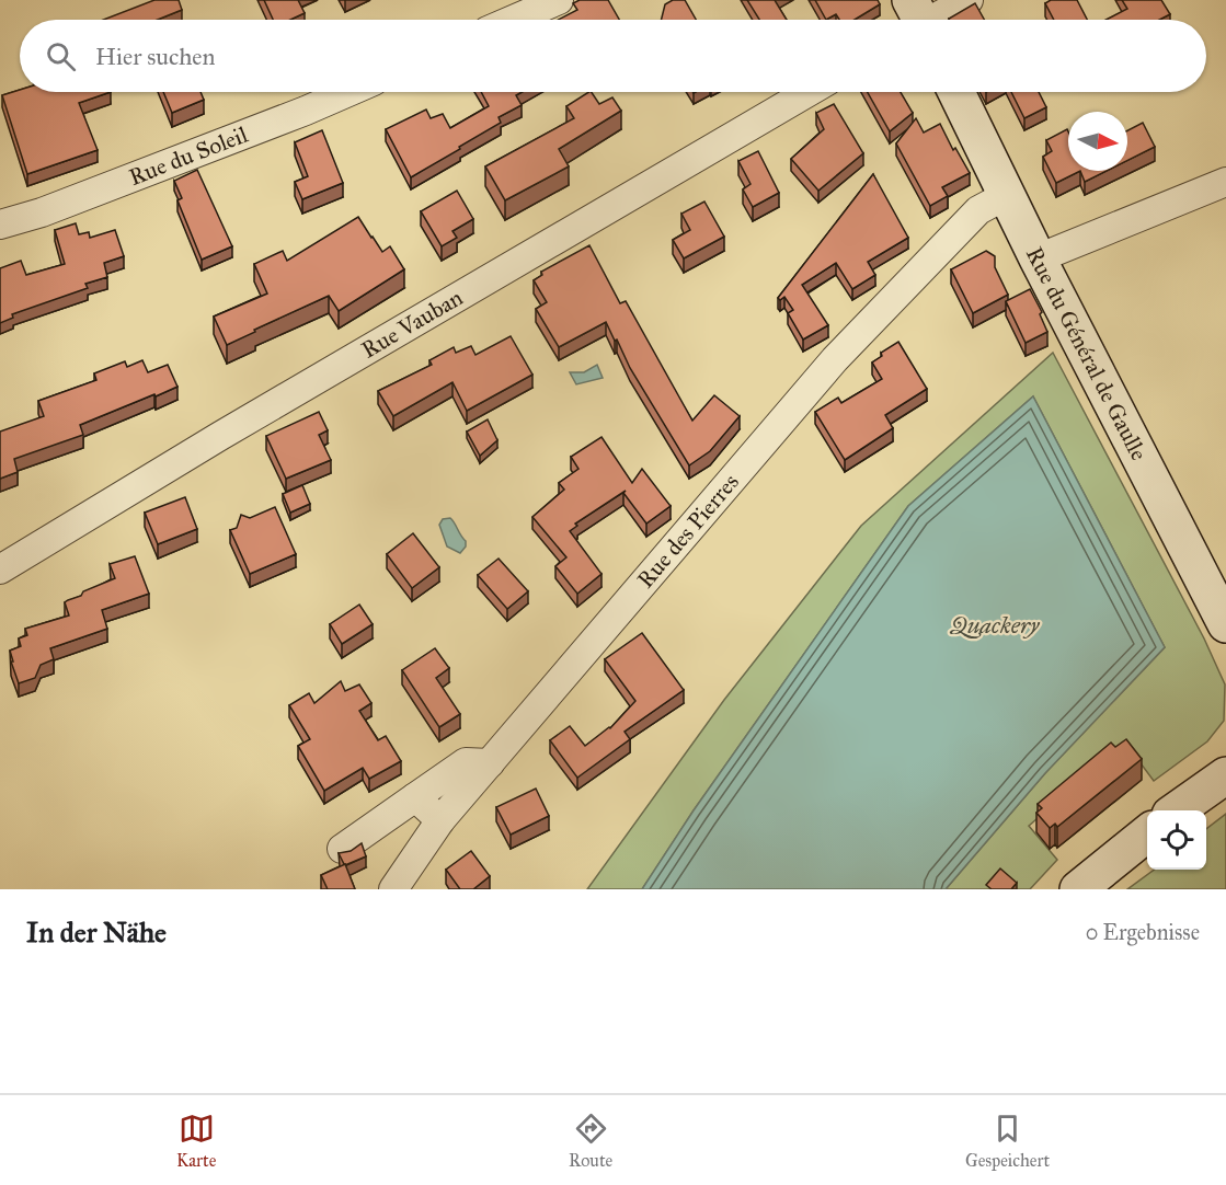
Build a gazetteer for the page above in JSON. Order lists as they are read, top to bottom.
{
  "streets": {
    "street": [
      "Rue du Soleil",
      "Rue Vauban",
      "Rue du Général de Gaulle",
      "Rue des Pierres"
    ]
  },
  "crossings": [
    ["Rue du Général de Gaulle", "Rue des Pierres"]
  ],
  "water": ["Quackery"],
  "north": "right",
  "page": {
    "search": "Hier suchen",
    "heading": ["In der Nähe", "0 Ergebnisse"],
    "nav": ["Karte", "Route", "Gespeichert"]
  }
}
